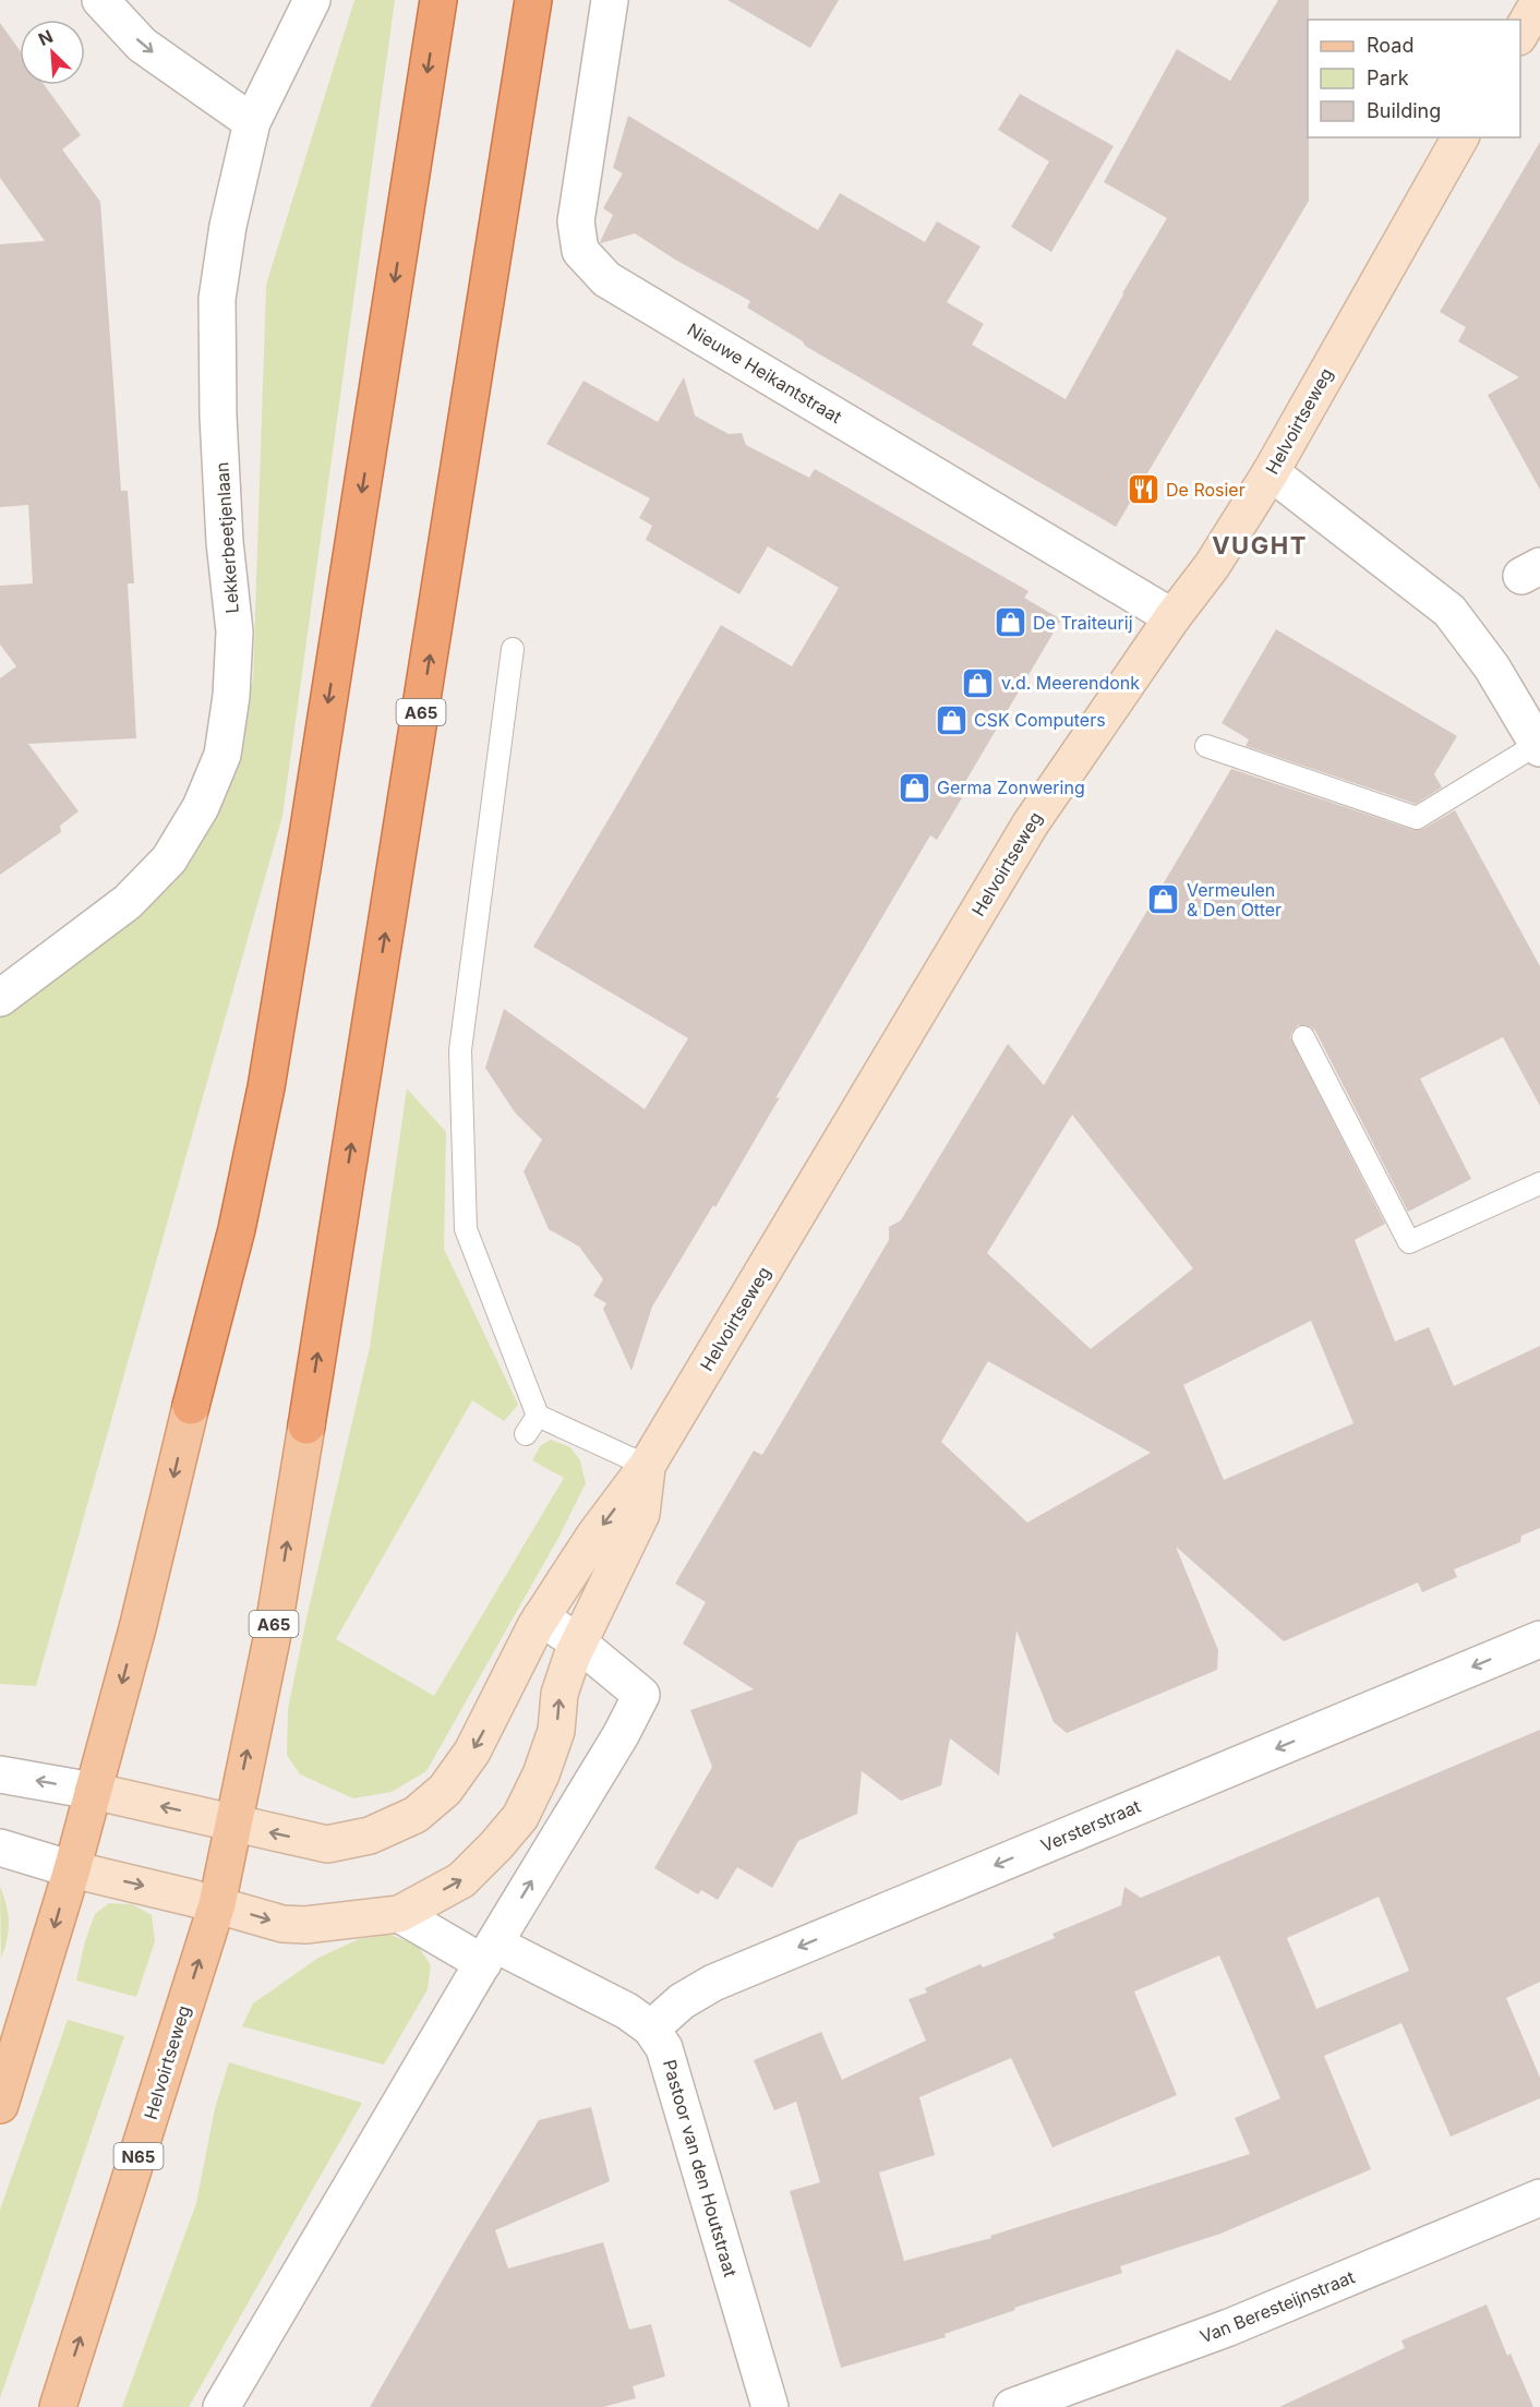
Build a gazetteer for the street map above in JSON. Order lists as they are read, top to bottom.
{
  "streets": {
    "highway": ["A65"],
    "main road": ["Helvoirtseweg", "N65"],
    "street": [
      "Nieuwe Heikantstraat",
      "Lekkerbeetjenlaan",
      "Versterstraat",
      "Pastoor van den Houtstraat",
      "Van Beresteijnstraat"
    ]
  },
  "crossings": [
    ["Nieuwe Heikantstraat", "Helvoirtseweg"],
    ["Helvoirtseweg", "A65"],
    ["Versterstraat", "Pastoor van den Houtstraat"]
  ],
  "one_way": ["Versterstraat"],
  "districts": ["VUGHT"],
  "places": {
    "restaurant": ["De Rosier"],
    "shop": [
      "De Traiteurij",
      "v.d. Meerendonk",
      "CSK Computers",
      "Germa Zonwering",
      "Vermeulen & Den Otter"
    ]
  },
  "legend": ["Road", "Park", "Building"],
  "north": "top left"
}
